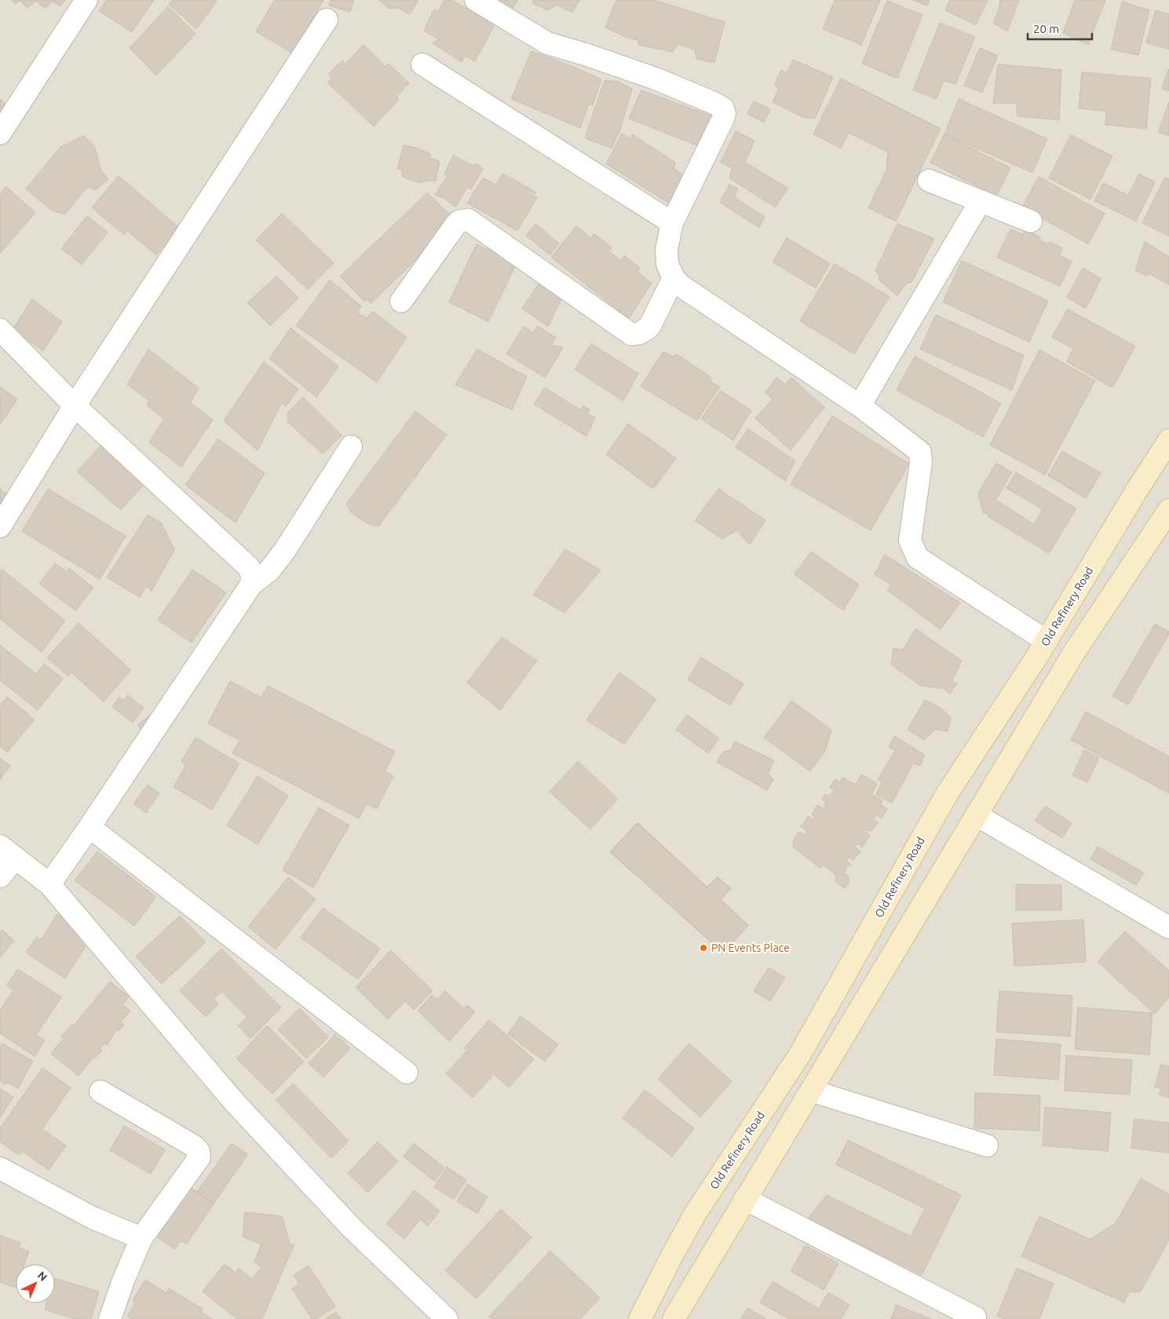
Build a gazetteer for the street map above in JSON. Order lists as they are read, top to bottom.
{
  "streets": {
    "main road": ["Old Refinery Road"]
  },
  "places": ["PN Events Place"],
  "scale_bar": "20 m",
  "north": "top right"
}
